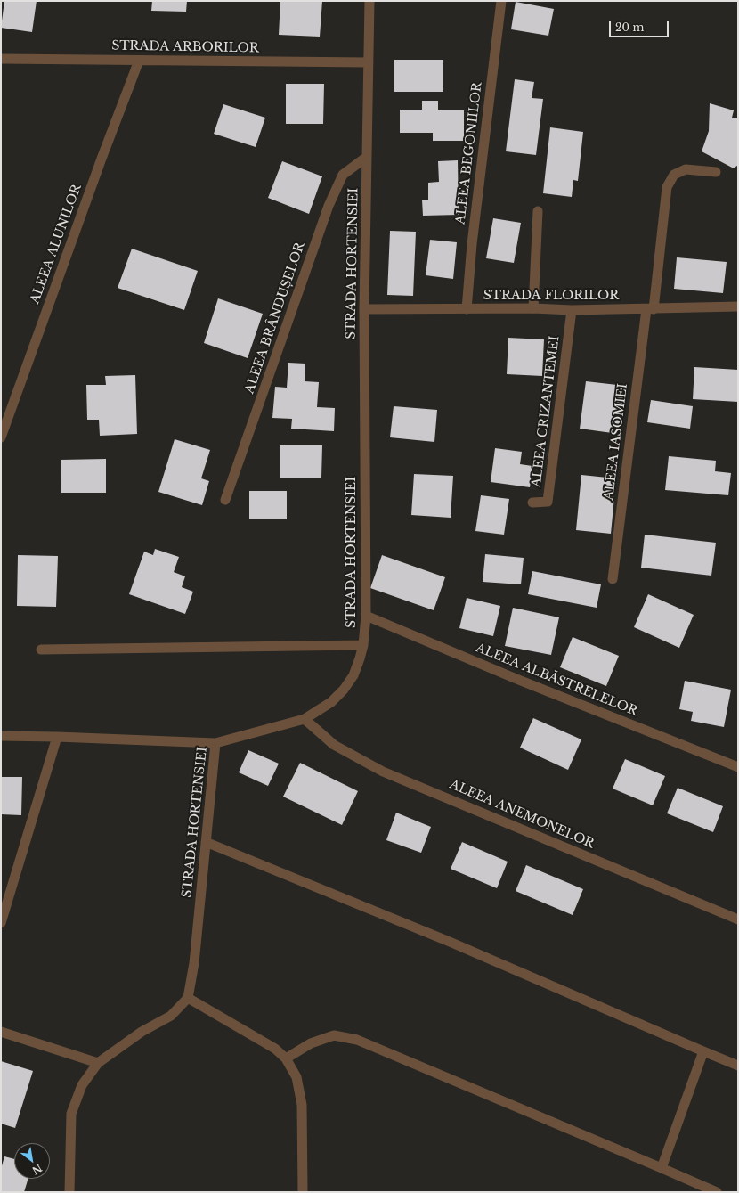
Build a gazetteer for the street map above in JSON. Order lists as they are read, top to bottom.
{
  "streets": {
    "street": [
      "STRADA ARBORILOR",
      "ALEEA BEGONIILOR",
      "ALEEA ALUNILOR",
      "STRADA HORTENSIEI",
      "STRADA FLORILOR",
      "ALEEA BRÂNDUȘELOR",
      "ALEEA CRIZANTEMEI",
      "ALEEA IASOMIEI",
      "ALEEA ALBĂSTRELELOR",
      "ALEEA ANEMONELOR"
    ]
  },
  "crossings": [
    ["STRADA ARBORILOR", "ALEEA ALUNILOR"],
    ["STRADA ARBORILOR", "STRADA HORTENSIEI"],
    ["ALEEA BEGONIILOR", "STRADA FLORILOR"],
    ["STRADA HORTENSIEI", "STRADA FLORILOR"],
    ["STRADA HORTENSIEI", "ALEEA BRÂNDUȘELOR"],
    ["STRADA HORTENSIEI", "ALEEA ALBĂSTRELELOR"],
    ["STRADA HORTENSIEI", "ALEEA ANEMONELOR"],
    ["STRADA FLORILOR", "ALEEA CRIZANTEMEI"],
    ["STRADA FLORILOR", "ALEEA IASOMIEI"]
  ],
  "scale_bar": "20 m",
  "north": "bottom right"
}
